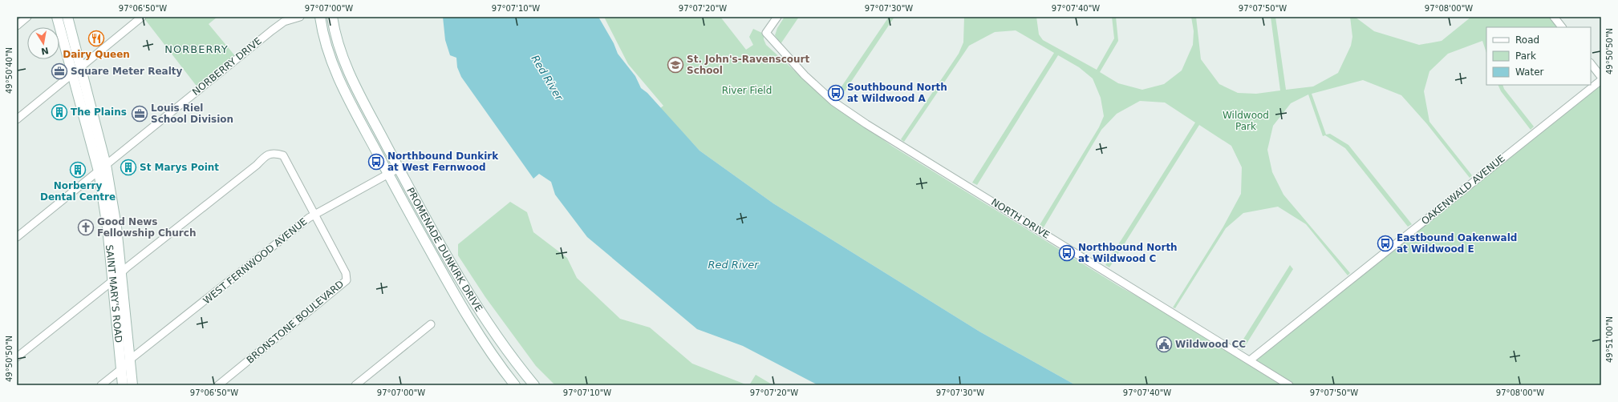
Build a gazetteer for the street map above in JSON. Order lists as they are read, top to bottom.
{
  "streets": {
    "main road": ["PROMENADE DUNKIRK DRIVE", "SAINT MARY'S ROAD"],
    "street": [
      "NORBERRY DRIVE",
      "OAKENWALD AVENUE",
      "NORTH DRIVE",
      "WEST FERNWOOD AVENUE",
      "BRONSTONE BOULEVARD"
    ]
  },
  "crossings": [
    ["NORBERRY DRIVE", "SAINT MARY'S ROAD"],
    ["OAKENWALD AVENUE", "NORTH DRIVE"],
    ["PROMENADE DUNKIRK DRIVE", "WEST FERNWOOD AVENUE"],
    ["WEST FERNWOOD AVENUE", "SAINT MARY'S ROAD"],
    ["WEST FERNWOOD AVENUE", "BRONSTONE BOULEVARD"]
  ],
  "districts": ["NORBERRY"],
  "water": ["Red River"],
  "parks": ["River Field", "Wildwood Park"],
  "places": {
    "restaurant": ["Dairy Queen"],
    "school or university": ["St. John's-Ravenscourt School"],
    "office": ["Square Meter Realty", "Louis Riel School Division"],
    "bus stop": [
      "Southbound North at Wildwood A",
      "Northbound Dunkirk at West Fernwood",
      "Eastbound Oakenwald at Wildwood E",
      "Northbound North at Wildwood C"
    ],
    "building": ["The Plains", "St Marys Point", "Norberry Dental Centre"],
    "church": ["Good News Fellowship Church"],
    "public building": ["Wildwood CC"]
  },
  "legend": ["Road", "Park", "Water"],
  "north": "bottom",
  "coordinates": [
    "97°06'50\"W",
    "97°07'00\"W",
    "97°07'10\"W",
    "97°07'20\"W",
    "97°07'30\"W",
    "97°07'40\"W",
    "97°07'50\"W",
    "97°08'00\"W",
    "49°50'50\"N",
    "49°50'40\"N",
    "49°51'00\"N"
  ]
}
